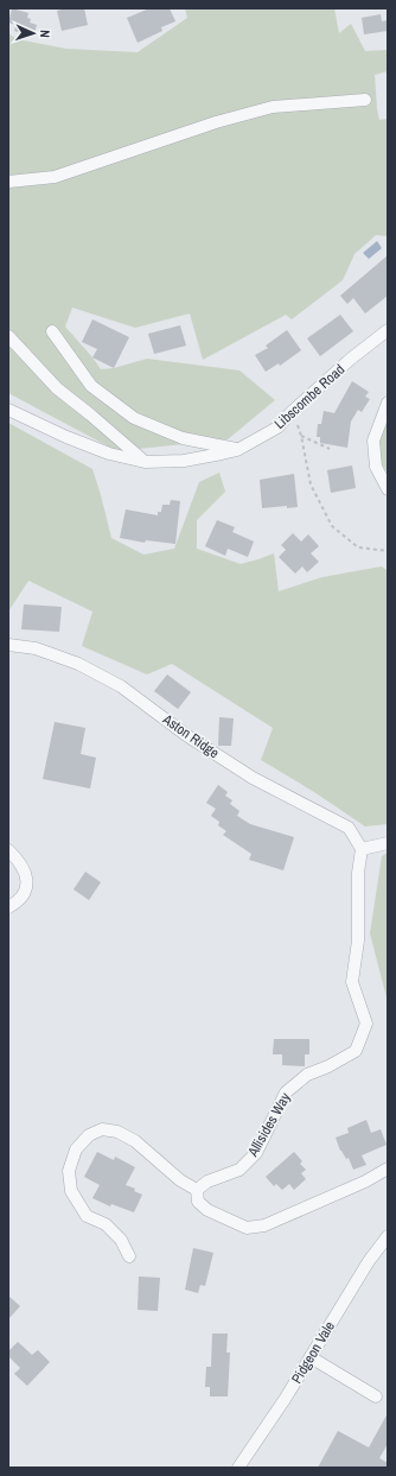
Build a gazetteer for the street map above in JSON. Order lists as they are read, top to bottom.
{
  "streets": {
    "street": [
      "Libscombe Road",
      "Aston Ridge",
      "Allisides Way",
      "Pidgeon Vale"
    ]
  },
  "crossings": [
    ["Aston Ridge", "Allisides Way"]
  ],
  "north": "right"
}
